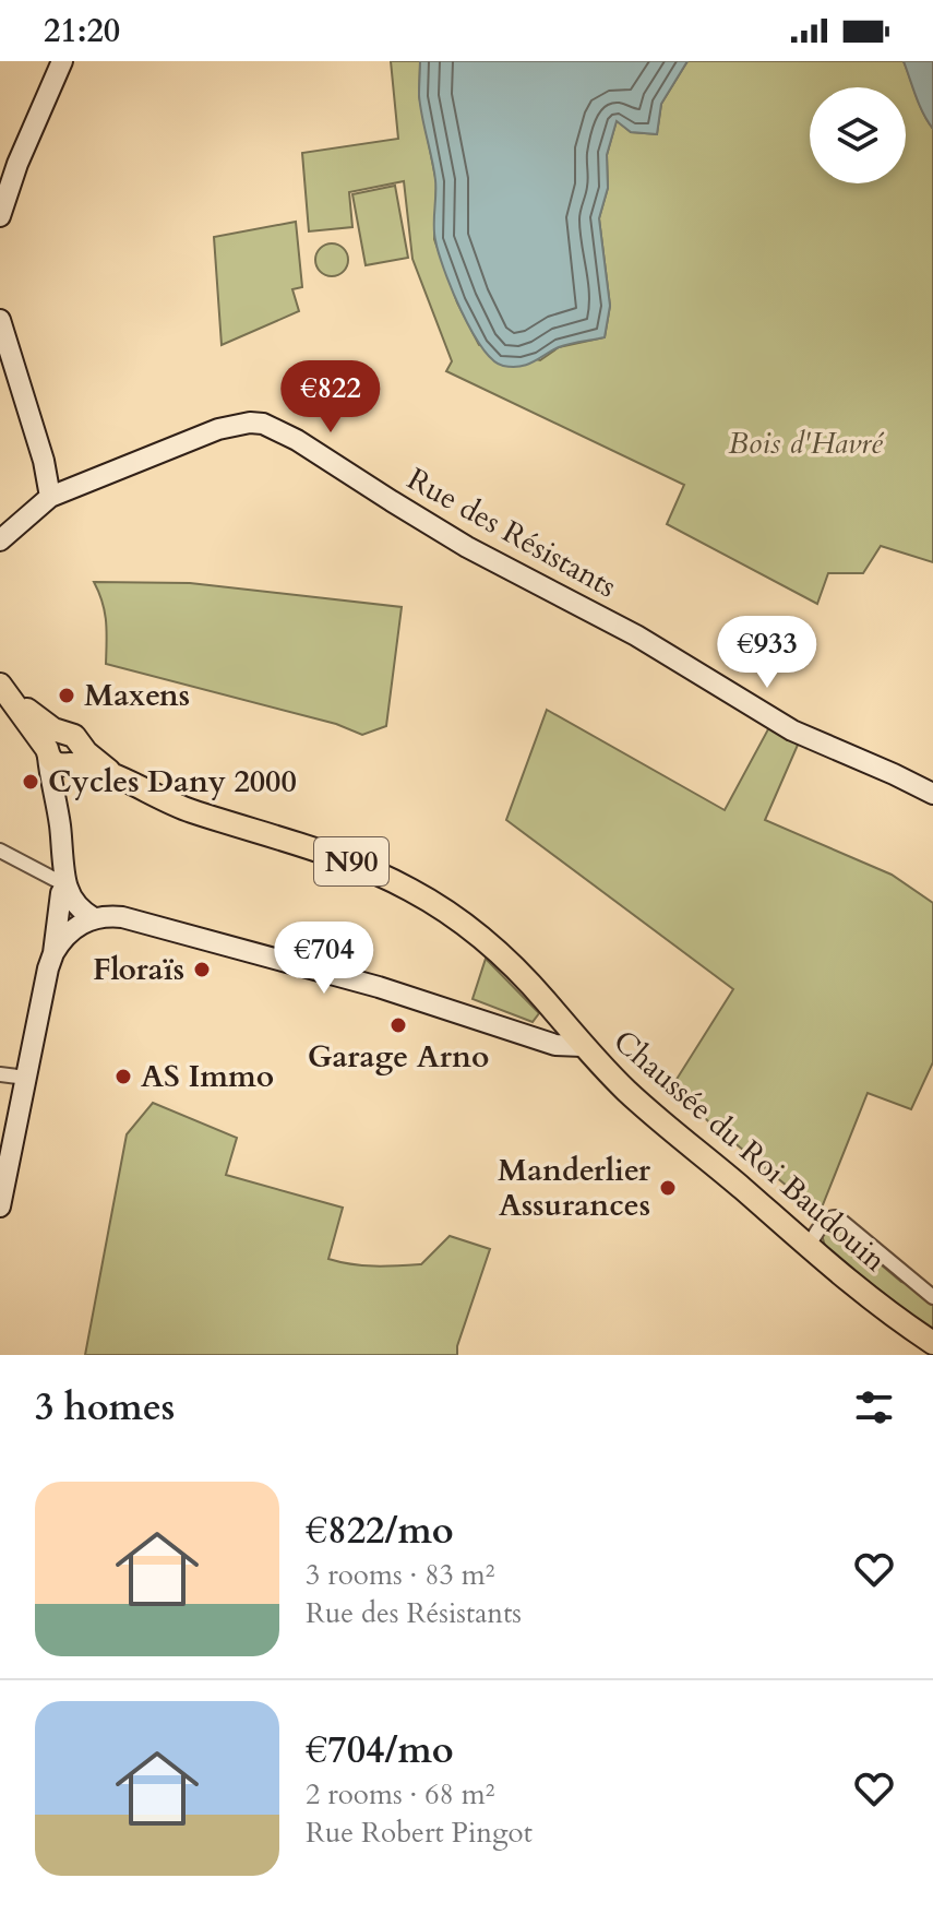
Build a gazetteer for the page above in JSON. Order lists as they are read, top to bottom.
{
  "streets": {
    "main road": ["N90", "Chaussée du Roi Baudouin"],
    "street": ["Rue des Résistants"]
  },
  "parks": ["Bois d'Havré"],
  "places": [
    "Maxens",
    "Cycles Dany 2000",
    "Floraïs",
    "Garage Arno",
    "AS Immo",
    "Manderlier Assurances"
  ],
  "page": {
    "status": "21:20",
    "price": ["€822", "€933", "€704"],
    "heading": "3 homes",
    "list": [
      {
        "name": "€822/mo",
        "note": "3 rooms · 83 m² · Rue des Résistants"
      },
      {
        "name": "€704/mo",
        "note": "2 rooms · 68 m² · Rue Robert Pingot"
      }
    ]
  }
}
